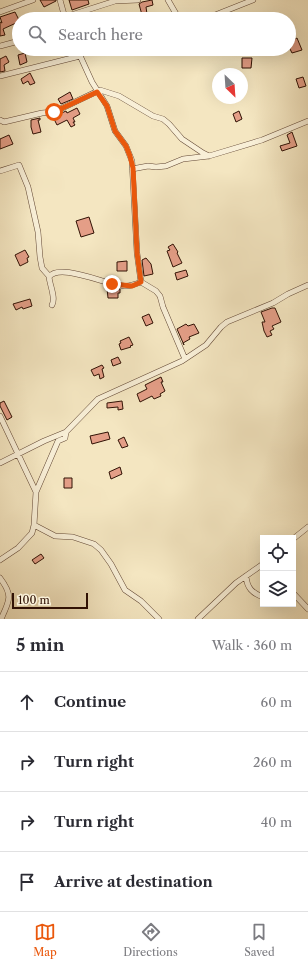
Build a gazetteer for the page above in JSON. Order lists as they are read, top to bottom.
{
  "scale_bar": "100 m",
  "north": "bottom right",
  "page": {
    "search": "Search here",
    "scale": "100 m",
    "heading": ["5 min", "Walk · 360 m"],
    "list": [
      ["Continue", "60 m"],
      ["Turn right", "260 m"],
      ["Turn right", "40 m"],
      "Arrive at destination"
    ],
    "nav": ["Map", "Directions", "Saved"]
  }
}
